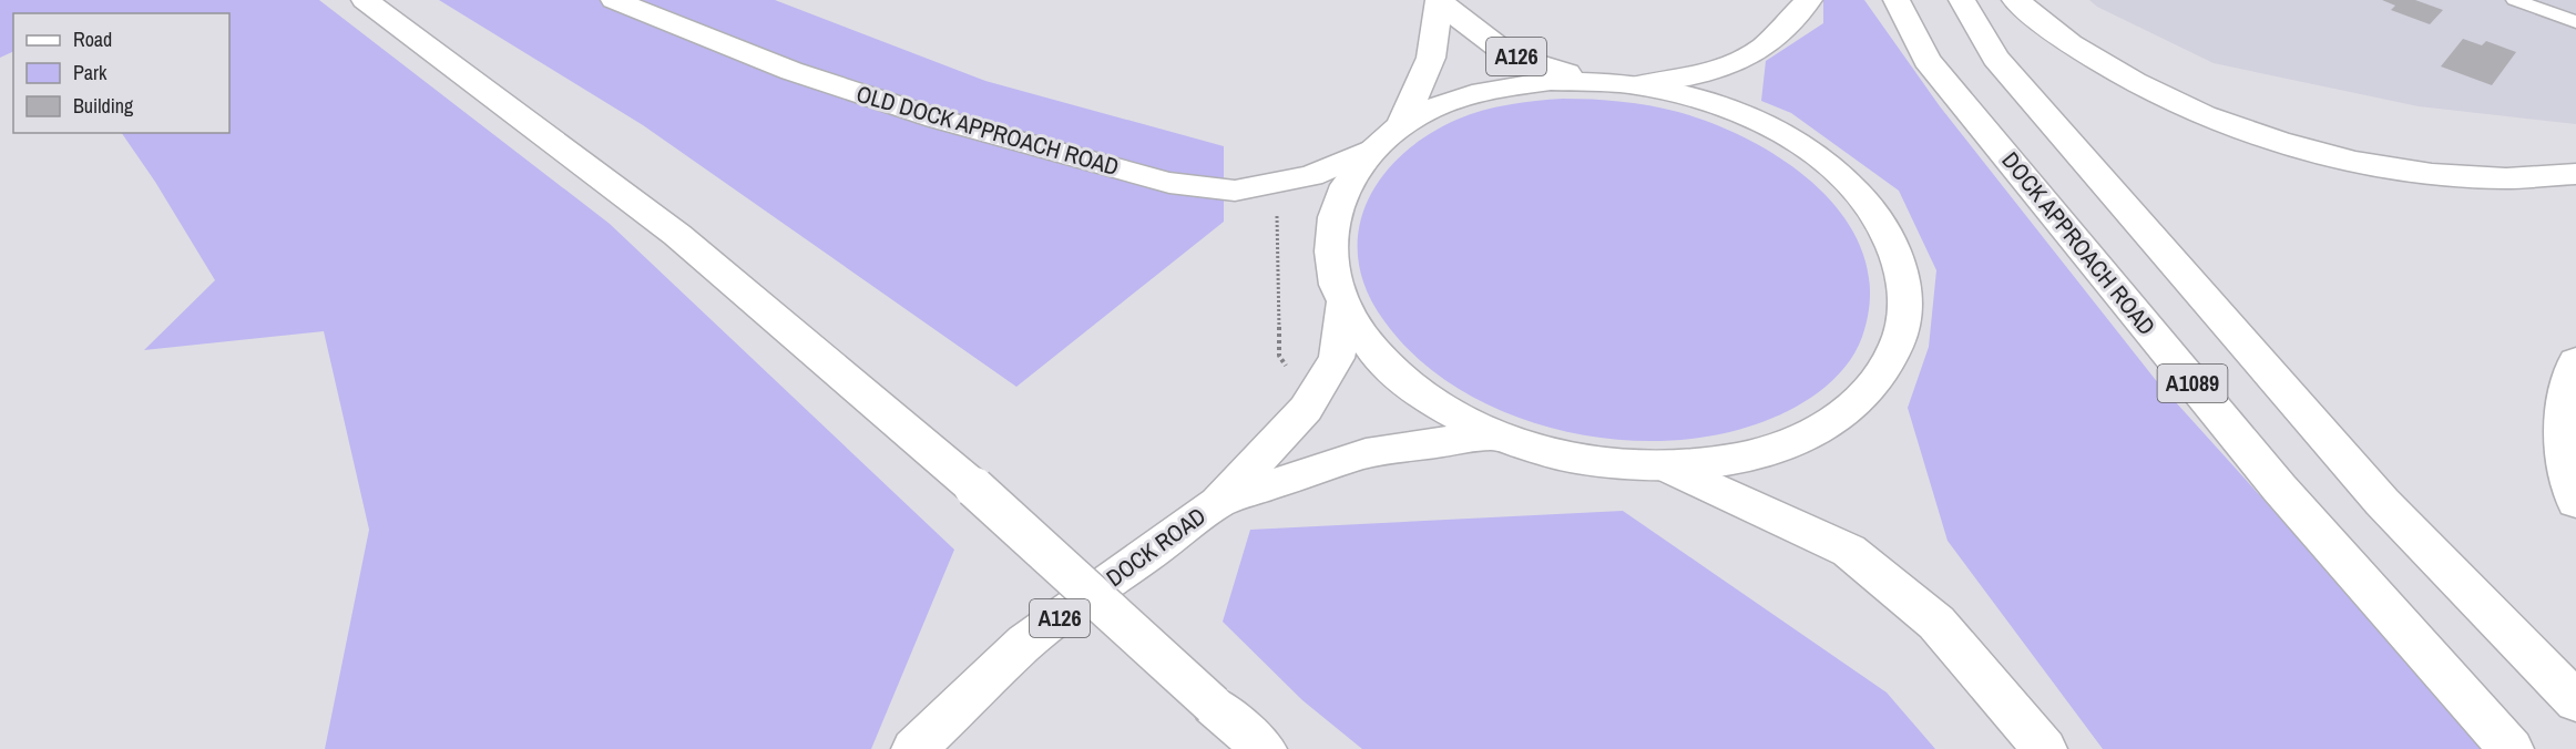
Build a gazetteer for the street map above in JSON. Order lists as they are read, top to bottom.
{
  "streets": {
    "main road": [
      "A126",
      "OLD DOCK APPROACH ROAD",
      "DOCK APPROACH ROAD",
      "A1089",
      "DOCK ROAD"
    ]
  },
  "legend": ["Road", "Park", "Building"]
}
